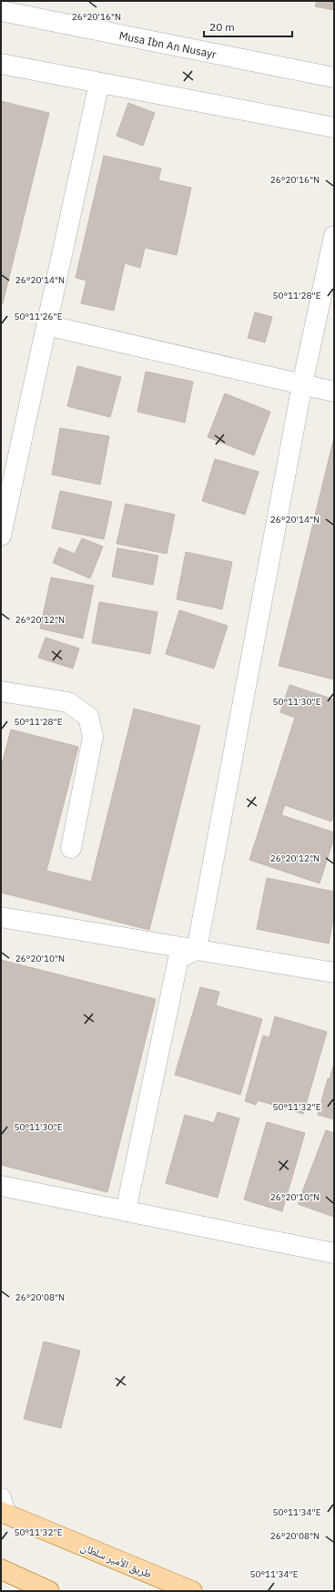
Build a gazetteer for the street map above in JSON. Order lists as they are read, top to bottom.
{
  "streets": {
    "main road": ["طريق الأمير سلطان"],
    "street": ["Musa Ibn An Nusayr"]
  },
  "scale_bar": "20 m",
  "coordinates": [
    "26°20'16\"N",
    "26°20'14\"N",
    "50°11'28\"E",
    "50°11'26\"E",
    "26°20'12\"N",
    "50°11'30\"E",
    "26°20'10\"N",
    "50°11'32\"E",
    "26°20'08\"N",
    "50°11'34\"E"
  ]
}
